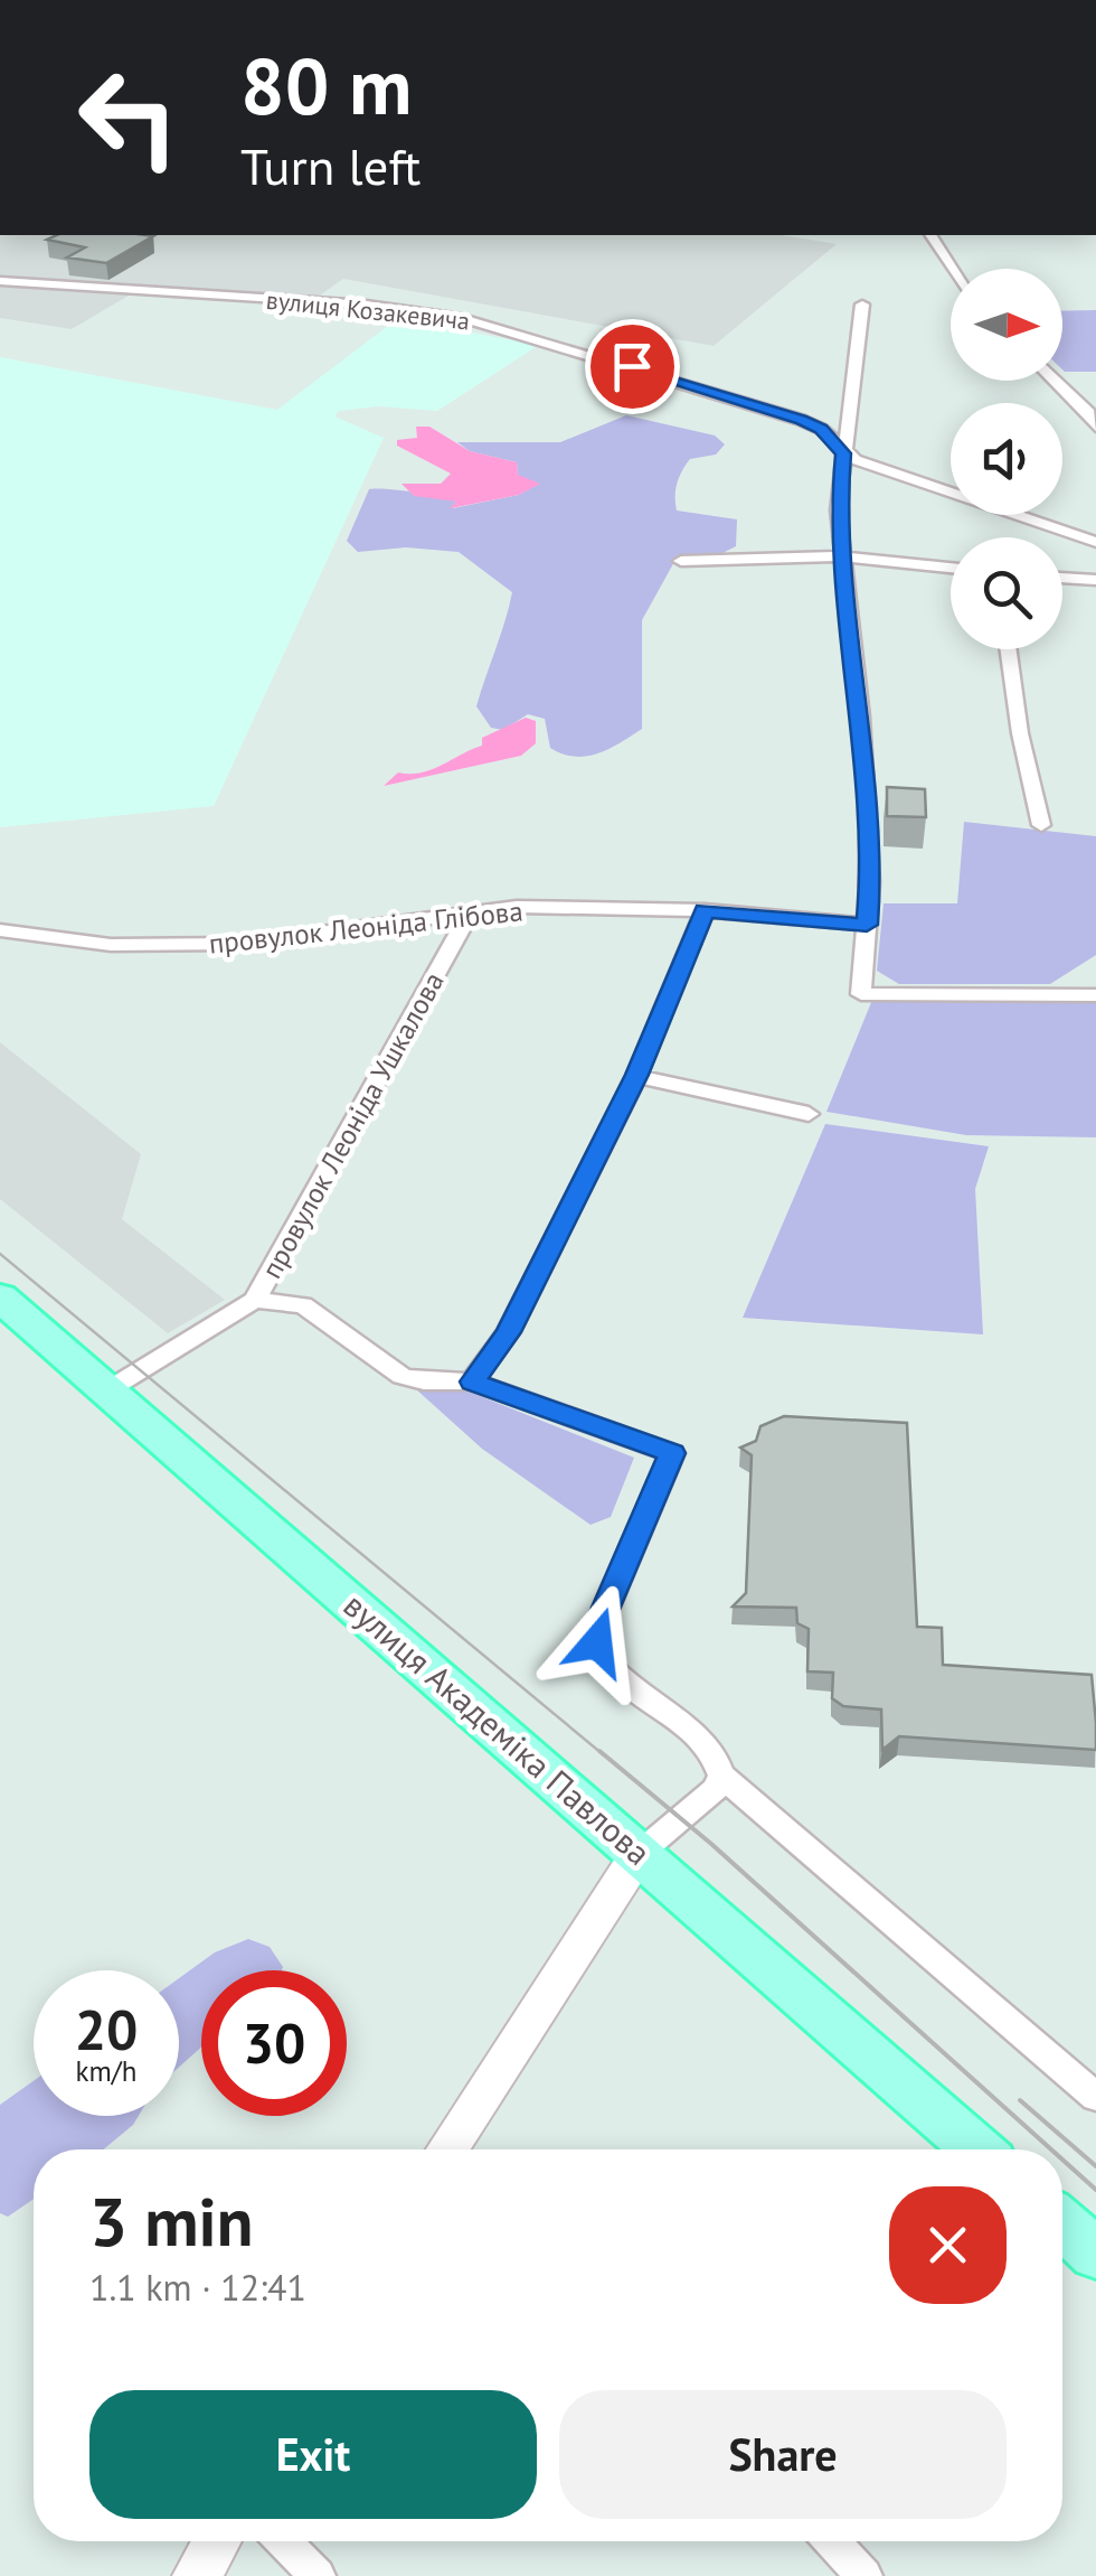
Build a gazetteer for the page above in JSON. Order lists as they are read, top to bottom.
{
  "streets": {
    "main road": ["вулиця Академіка Павлова"],
    "street": ["вулиця Козакевича", "провулок Леоніда Глібова", "провулок Леоніда Ушкалова"]
  },
  "crossings": [
    ["провулок Леоніда Глібова", "провулок Леоніда Ушкалова"],
    ["провулок Леоніда Ушкалова", "вулиця Академіка Павлова"]
  ],
  "north": "right",
  "page": {
    "turn": ["80 m", "Turn left"],
    "speed": "20 km/h",
    "limit": "30",
    "heading": ["3 min", "1.1 km · 12:41"],
    "buttons": ["Exit", "Share"]
  }
}
